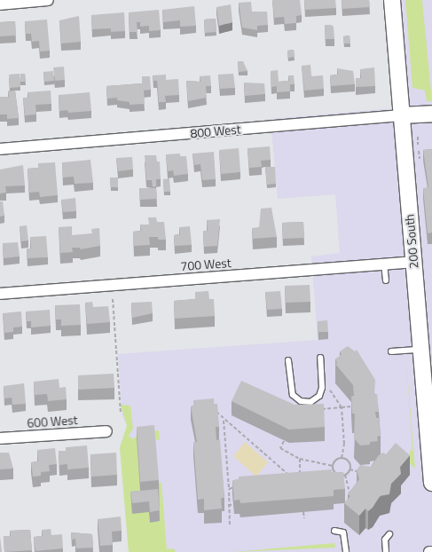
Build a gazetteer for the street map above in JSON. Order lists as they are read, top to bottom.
{
  "streets": {
    "street": [
      "800 West",
      "200 South",
      "700 West",
      "600 West"
    ]
  },
  "crossings": [
    ["800 West", "200 South"],
    ["200 South", "700 West"]
  ]
}
